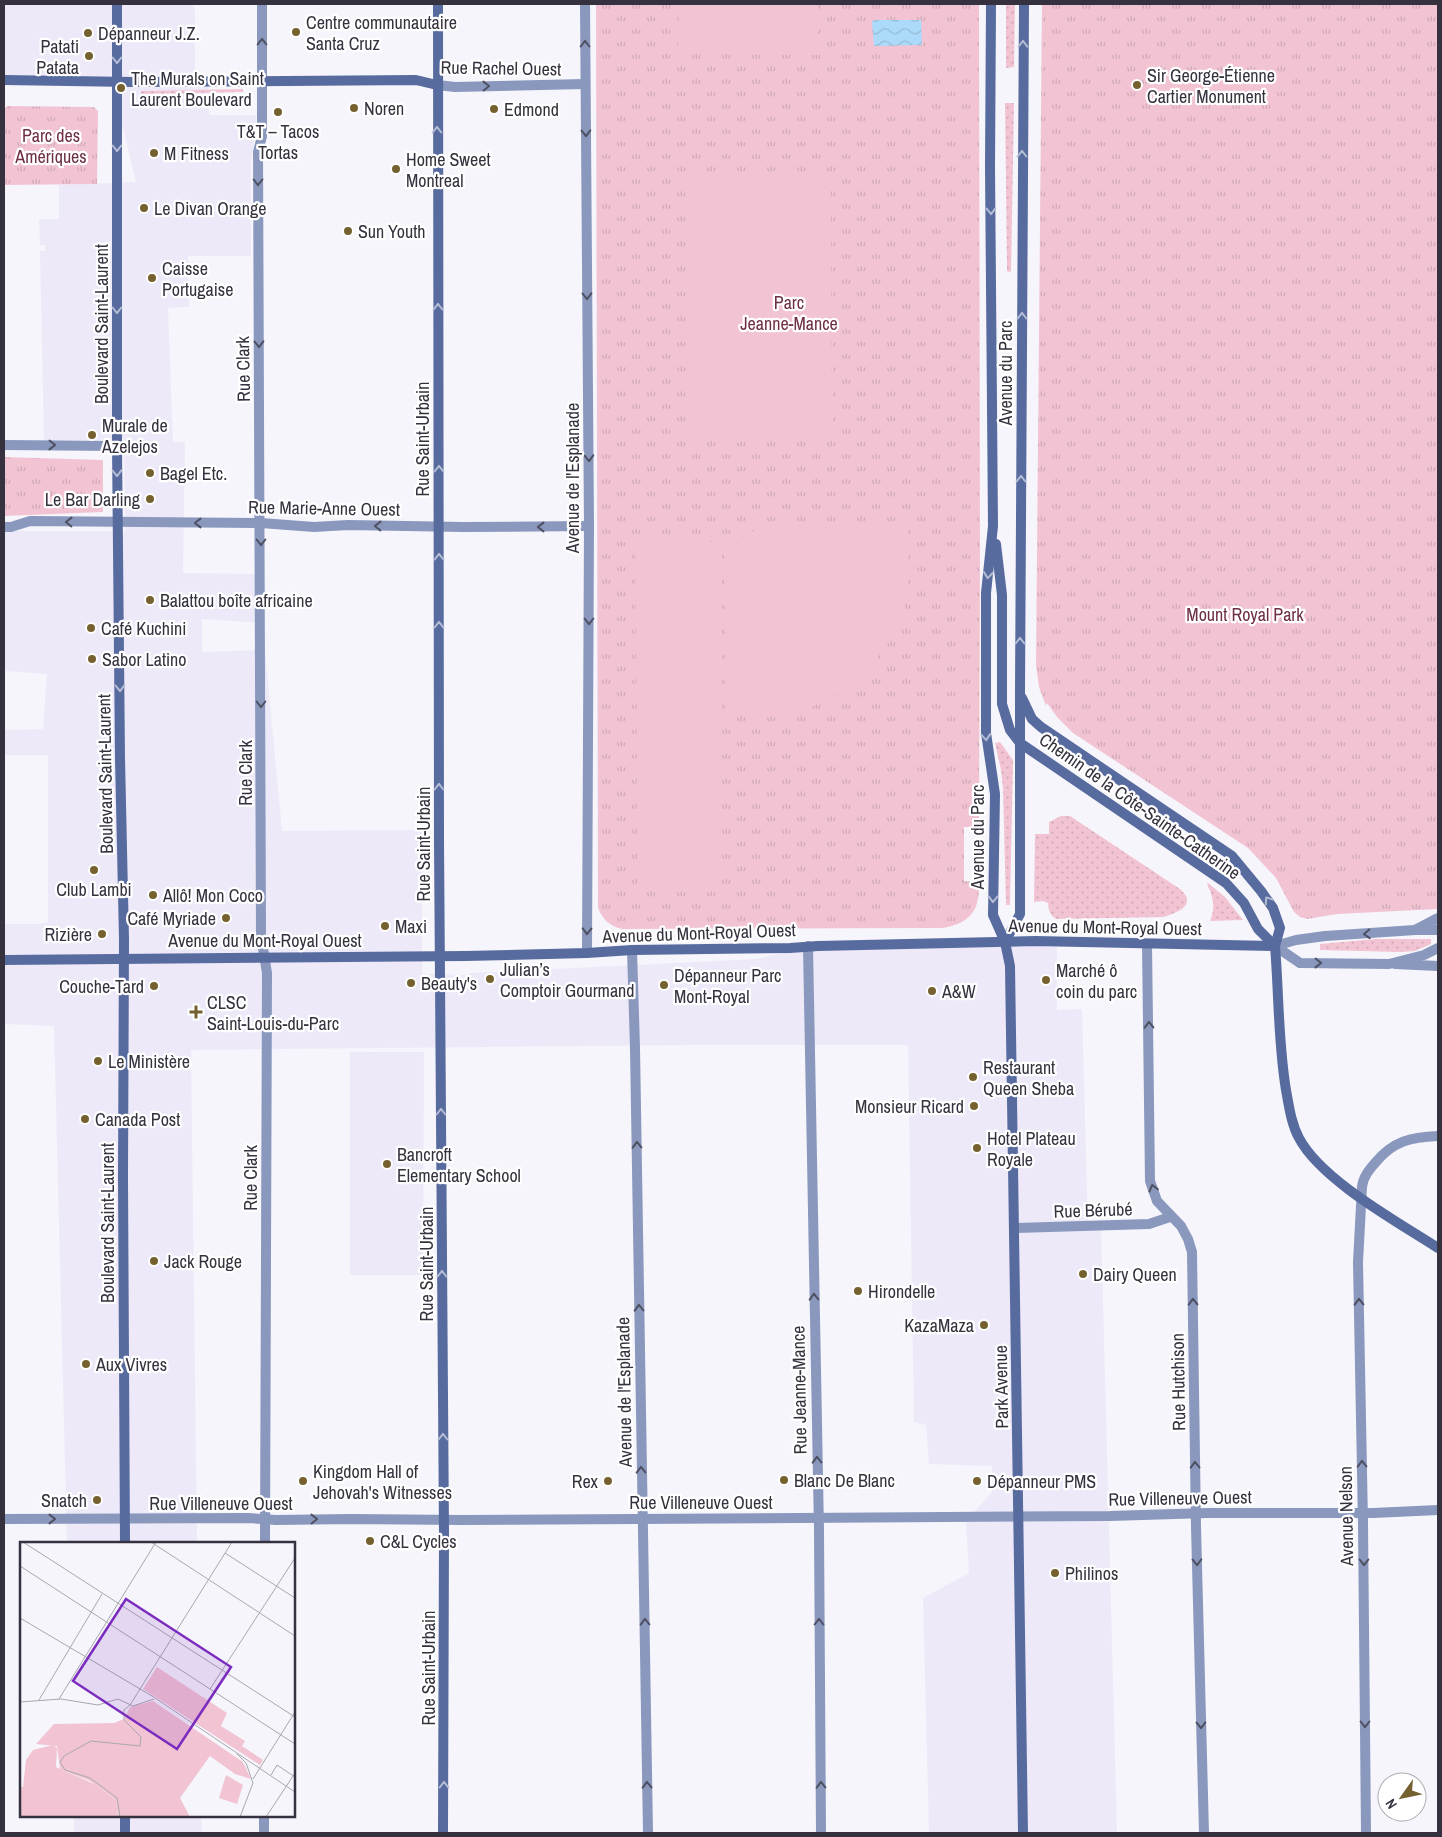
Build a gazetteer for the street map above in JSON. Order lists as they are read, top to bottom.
{
  "streets": {
    "main road": [
      "Rue Rachel Ouest",
      "Boulevard Saint-Laurent",
      "Avenue du Parc",
      "Rue Saint-Urbain",
      "Chemin de la Côte-Sainte-Catherine",
      "Avenue du Mont-Royal Ouest",
      "Park Avenue"
    ],
    "street": [
      "Rue Clark",
      "Avenue de l'Esplanade",
      "Rue Marie-Anne Ouest",
      "Rue Bérubé",
      "Rue Hutchison",
      "Rue Jeanne-Mance",
      "Rue Villeneuve Ouest",
      "Avenue Nelson"
    ]
  },
  "crossings": [
    ["Rue Rachel Ouest", "Boulevard Saint-Laurent"],
    ["Rue Rachel Ouest", "Rue Clark"],
    ["Rue Rachel Ouest", "Rue Saint-Urbain"],
    ["Rue Rachel Ouest", "Avenue de l'Esplanade"],
    ["Boulevard Saint-Laurent", "Rue Marie-Anne Ouest"],
    ["Boulevard Saint-Laurent", "Avenue du Mont-Royal Ouest"],
    ["Boulevard Saint-Laurent", "Rue Villeneuve Ouest"],
    ["Rue Clark", "Rue Marie-Anne Ouest"],
    ["Rue Clark", "Avenue du Mont-Royal Ouest"],
    ["Rue Clark", "Rue Villeneuve Ouest"],
    ["Avenue du Parc", "Chemin de la Côte-Sainte-Catherine"],
    ["Avenue du Parc", "Avenue du Mont-Royal Ouest"],
    ["Avenue du Parc", "Park Avenue"],
    ["Rue Saint-Urbain", "Rue Marie-Anne Ouest"],
    ["Rue Saint-Urbain", "Avenue du Mont-Royal Ouest"],
    ["Rue Saint-Urbain", "Rue Villeneuve Ouest"],
    ["Avenue de l'Esplanade", "Rue Marie-Anne Ouest"],
    ["Avenue de l'Esplanade", "Avenue du Mont-Royal Ouest"],
    ["Avenue de l'Esplanade", "Rue Villeneuve Ouest"],
    ["Chemin de la Côte-Sainte-Catherine", "Avenue du Mont-Royal Ouest"],
    ["Chemin de la Côte-Sainte-Catherine", "Avenue Nelson"],
    ["Avenue du Mont-Royal Ouest", "Rue Hutchison"],
    ["Avenue du Mont-Royal Ouest", "Park Avenue"],
    ["Avenue du Mont-Royal Ouest", "Rue Jeanne-Mance"],
    ["Rue Bérubé", "Rue Hutchison"],
    ["Rue Bérubé", "Park Avenue"],
    ["Rue Hutchison", "Rue Villeneuve Ouest"],
    ["Park Avenue", "Rue Villeneuve Ouest"],
    ["Rue Jeanne-Mance", "Rue Villeneuve Ouest"],
    ["Rue Villeneuve Ouest", "Avenue Nelson"]
  ],
  "one_way": [
    "Boulevard Saint-Laurent",
    "Rue Clark",
    "Rue Saint-Urbain",
    "Rue Marie-Anne Ouest",
    "Rue Jeanne-Mance"
  ],
  "parks": ["Parc des Amériques", "Parc Jeanne-Mance", "Mount Royal Park"],
  "places": {
    "other": [
      "Centre communautaire Santa Cruz",
      "Dépanneur J.Z.",
      "Patati Patata",
      "Sir George-Étienne Cartier Monument",
      "The Murals on Saint Laurent Boulevard",
      "Noren",
      "Edmond",
      "T&T – Tacos Tortas",
      "M Fitness",
      "Home Sweet Montreal",
      "Le Divan Orange",
      "Sun Youth",
      "Caisse Portugaise",
      "Murale de Azelejos",
      "Bagel Etc.",
      "Le Bar Darling",
      "Balattou boîte africaine",
      "Café Kuchini",
      "Sabor Latino",
      "Club Lambi",
      "Allô! Mon Coco",
      "Café Myriade",
      "Maxi",
      "Rizière",
      "Julian’s Comptoir Gourmand",
      "Marché ô coin du parc",
      "Beauty's",
      "Dépanneur Parc Mont-Royal",
      "Couche-Tard",
      "A&W",
      "Le Ministère",
      "Restaurant Queen Sheba",
      "Monsieur Ricard",
      "Canada Post",
      "Hotel Plateau Royale",
      "Bancroft Elementary School",
      "Jack Rouge",
      "Dairy Queen",
      "Hirondelle",
      "KazaMaza",
      "Aux Vivres",
      "Blanc De Blanc",
      "Kingdom Hall of Jehovah's Witnesses",
      "Rex",
      "Dépanneur PMS",
      "Snatch",
      "C&L Cycles",
      "Philinos"
    ],
    "health": ["CLSC Saint-Louis-du-Parc"]
  },
  "north": "bottom left"
}
